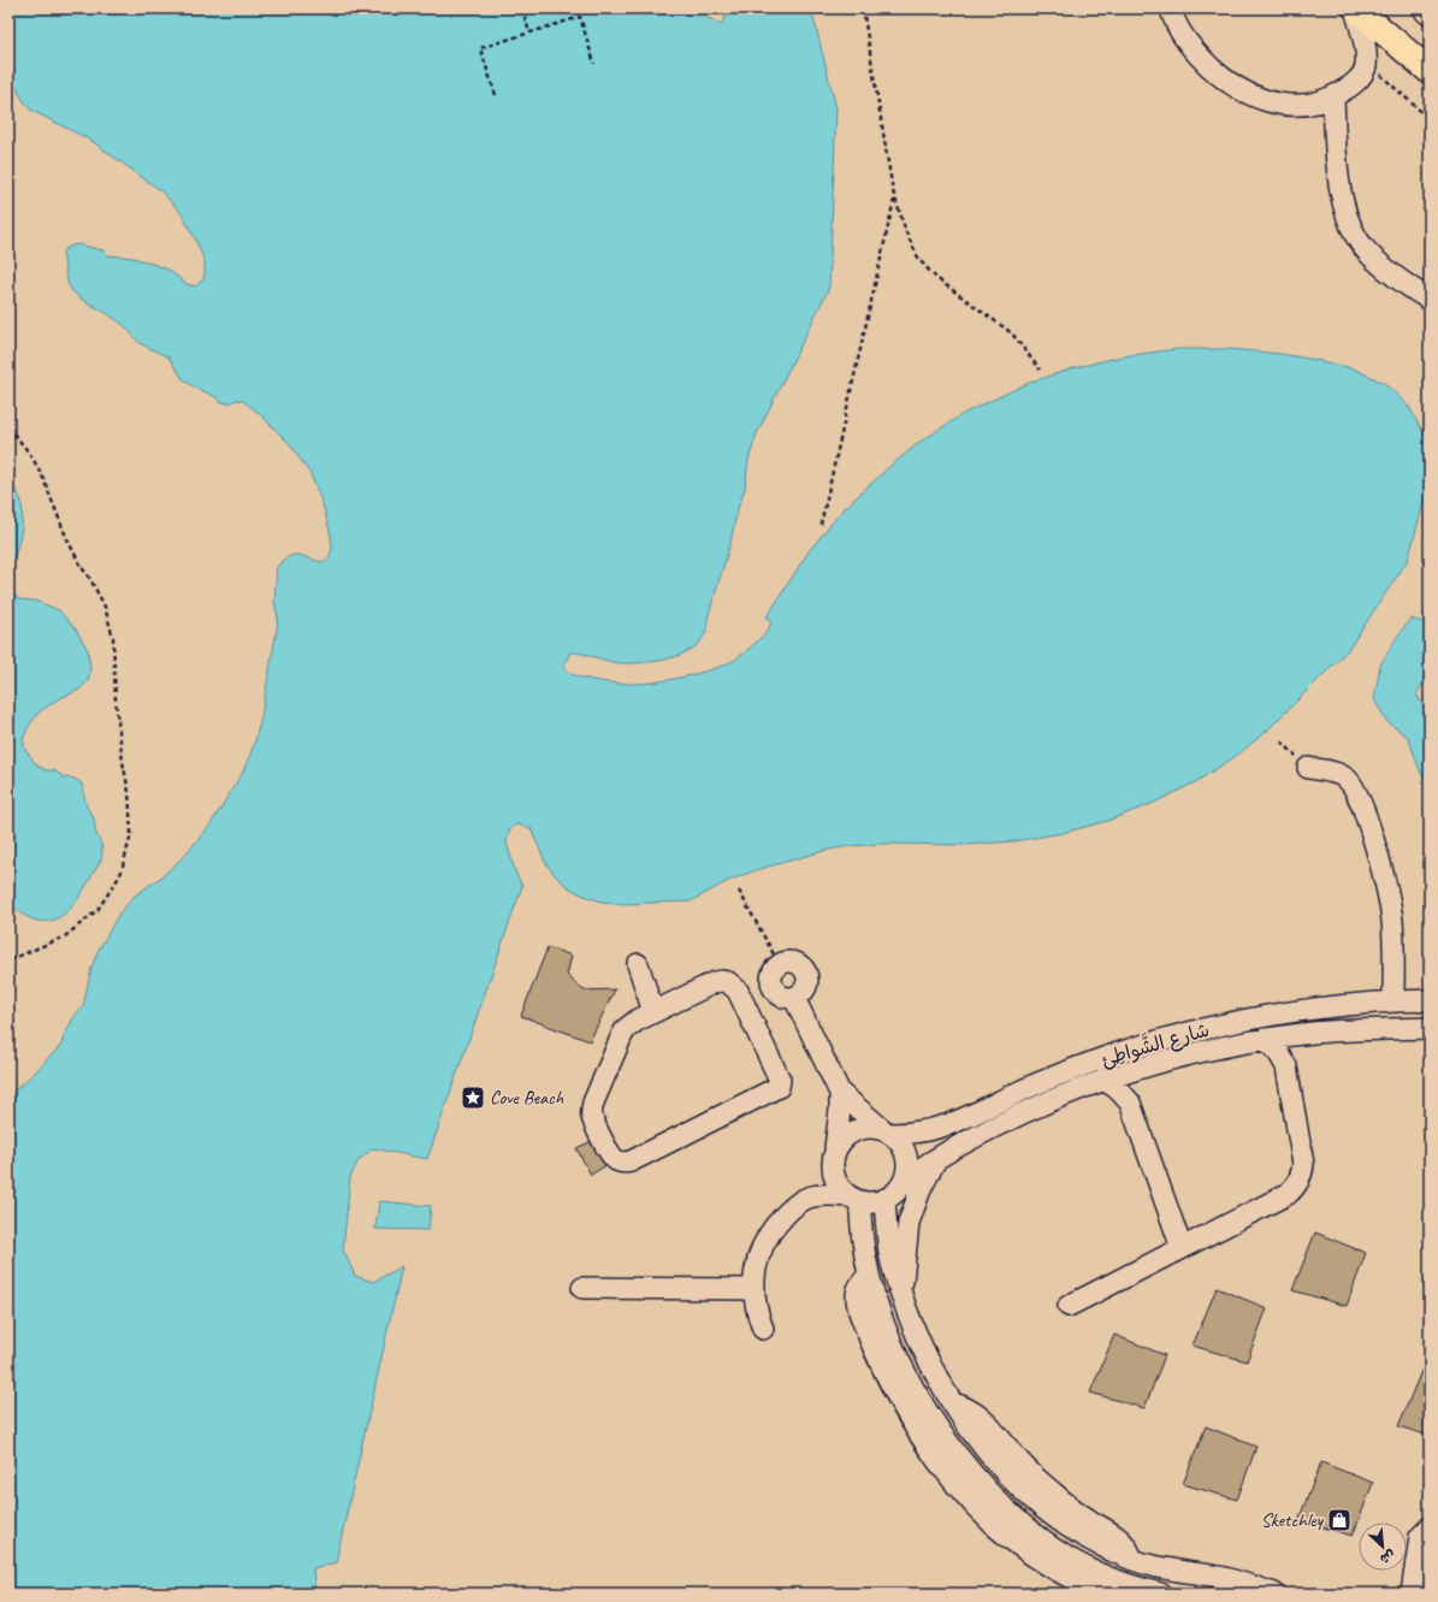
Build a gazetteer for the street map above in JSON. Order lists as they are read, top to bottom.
{
  "streets": {
    "street": ["شارع الشَّواطِئ"]
  },
  "places": {
    "place": ["Cove Beach"],
    "shop": ["Sketchley"]
  },
  "north": "bottom right"
}
